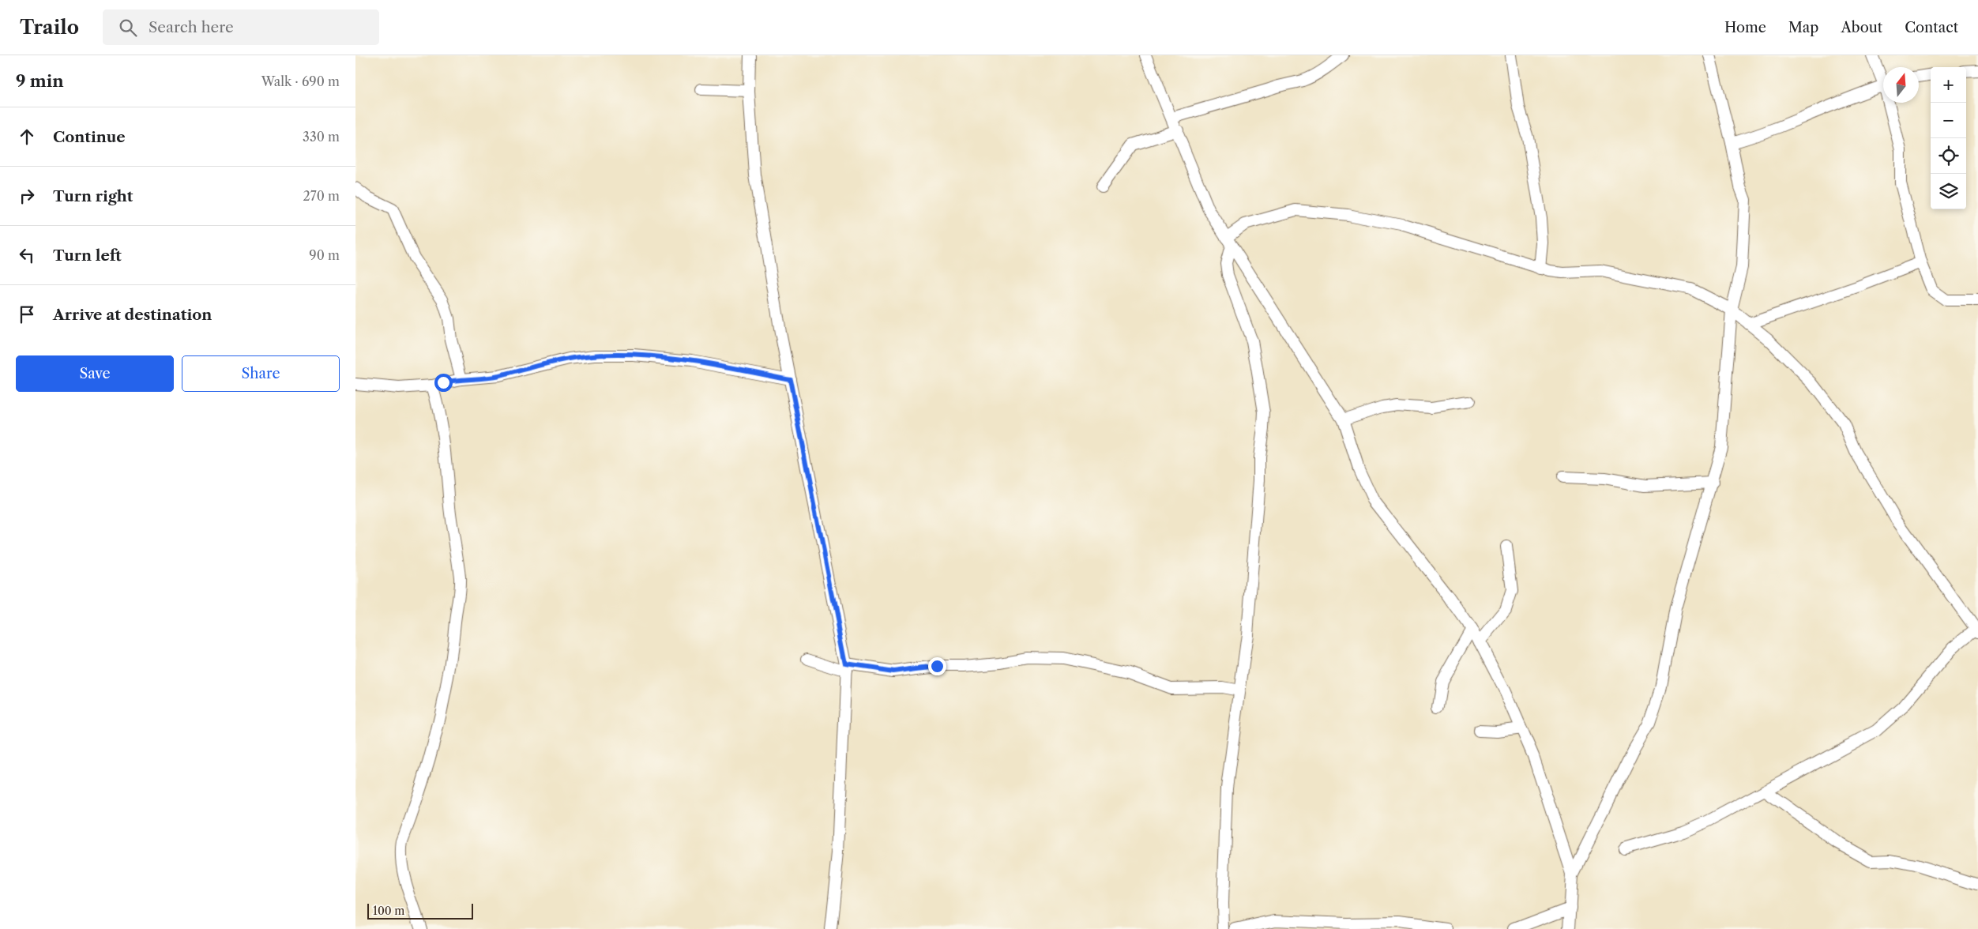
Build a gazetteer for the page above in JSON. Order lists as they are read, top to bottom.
{
  "scale_bar": "100 m",
  "north": "top",
  "page": {
    "header": "Trailo",
    "search": "Search here",
    "nav": [
      "Home",
      "Map",
      "About",
      "Contact"
    ],
    "heading": ["9 min", "Walk · 690 m"],
    "map_buttons": ["+", "−"],
    "list": [
      ["Continue", "330 m"],
      ["Turn right", "270 m"],
      ["Turn left", "90 m"],
      "Arrive at destination"
    ],
    "buttons": ["Save", "Share"],
    "scale": "100 m"
  }
}
